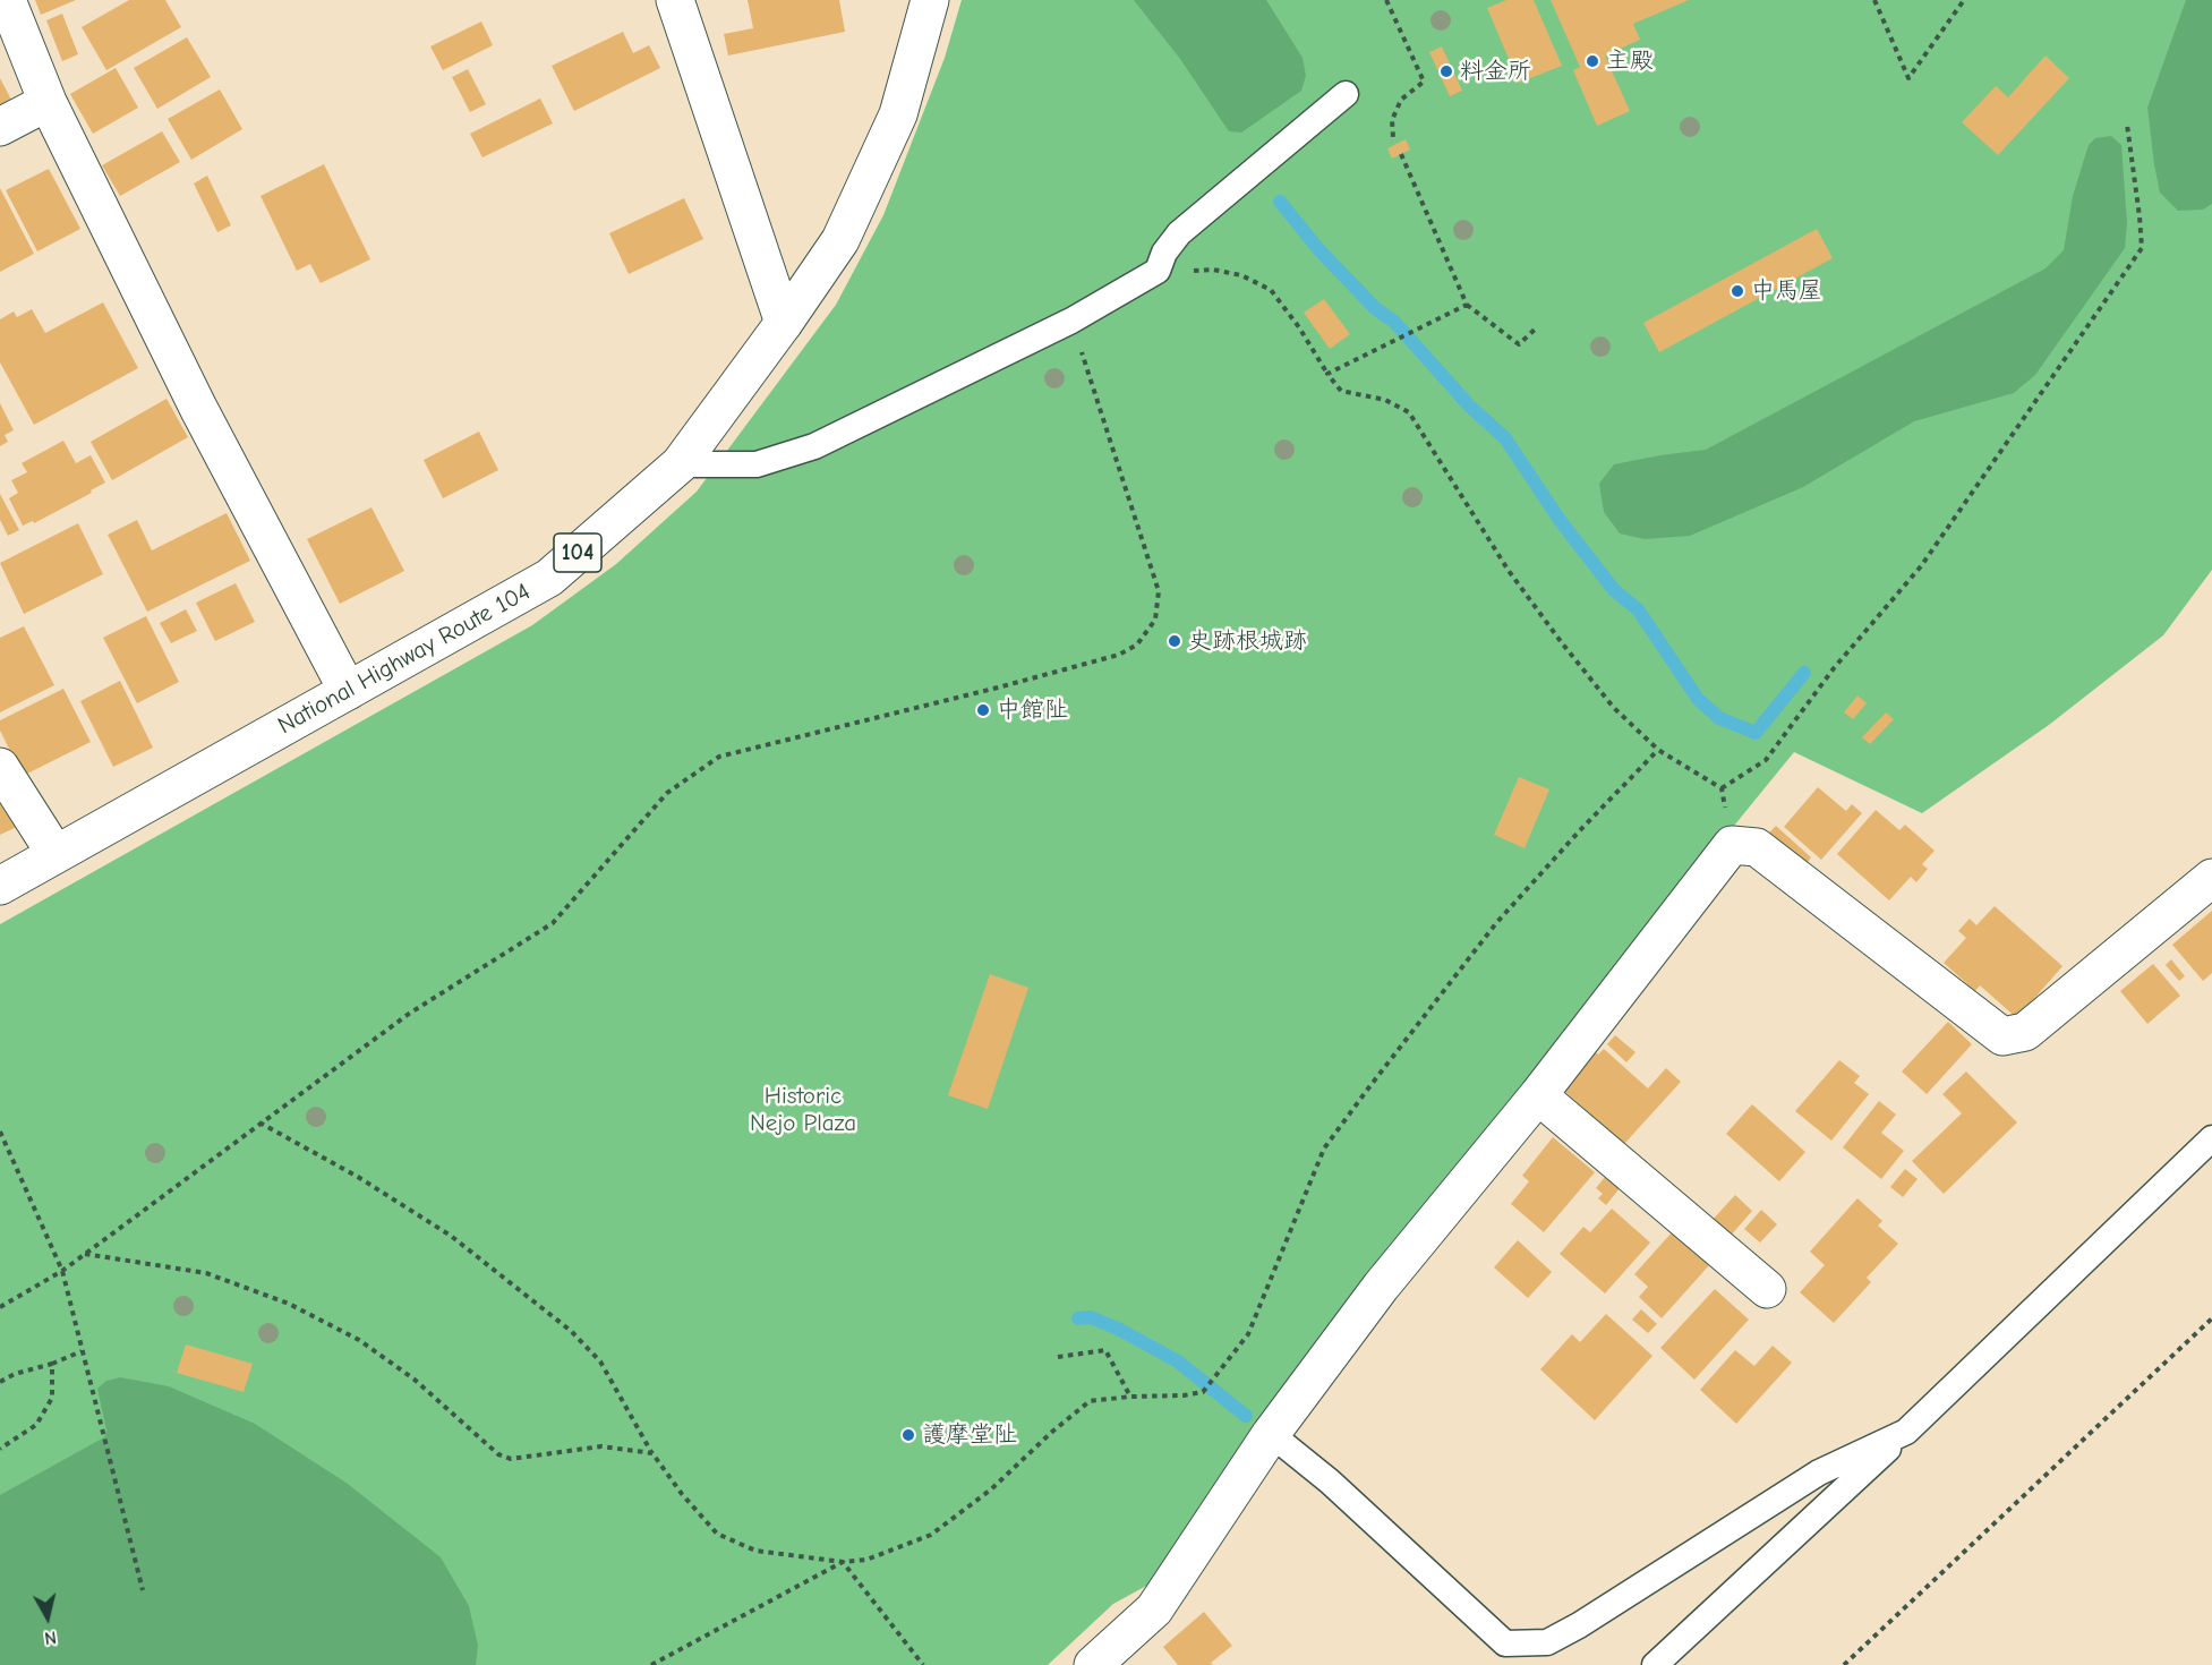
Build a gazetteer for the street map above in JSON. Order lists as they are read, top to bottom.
{
  "streets": {
    "main road": ["104", "National Highway Route 104"]
  },
  "parks": ["Historic Nejo Plaza"],
  "places": [
    "主殿",
    "料金所",
    "中馬屋",
    "史跡根城跡",
    "中館阯",
    "護摩堂阯"
  ],
  "north": "bottom"
}
